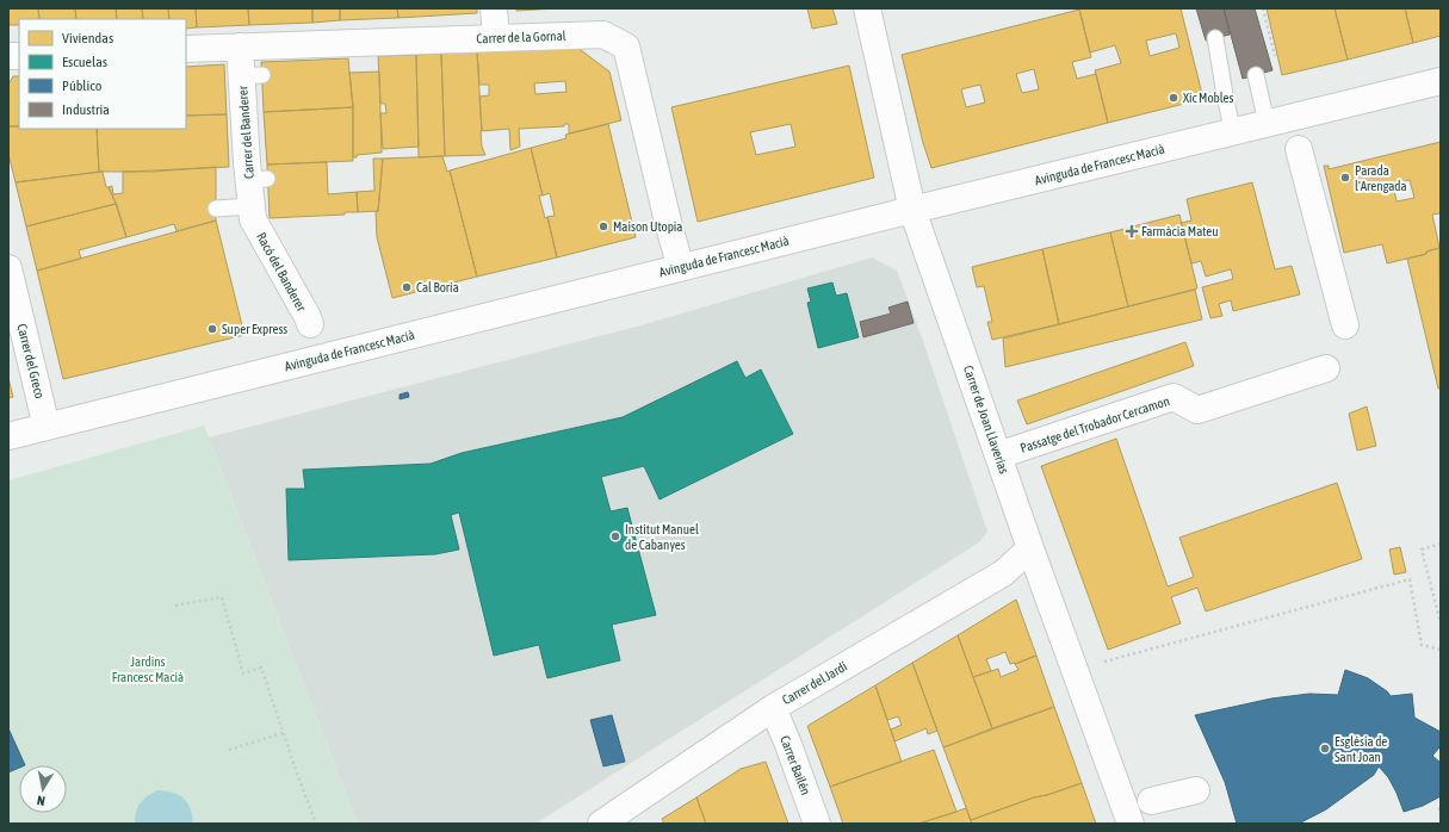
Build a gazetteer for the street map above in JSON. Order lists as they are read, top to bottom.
{
  "streets": {
    "street": [
      "Carrer de la Gornal",
      "Carrer del Banderer",
      "Avinguda de Francesc Macià",
      "Racó del Banderer",
      "Carrer del Greco",
      "Carrer de Joan Llaverias",
      "Passatge del Trobador Cercamon",
      "Carrer del Jardí",
      "Carrer Bailén"
    ]
  },
  "crossings": [
    ["Carrer de la Gornal", "Carrer del Banderer"],
    ["Carrer de la Gornal", "Avinguda de Francesc Macià"],
    ["Carrer del Banderer", "Racó del Banderer"],
    ["Avinguda de Francesc Macià", "Carrer del Greco"],
    ["Avinguda de Francesc Macià", "Carrer de Joan Llaverias"],
    ["Carrer de Joan Llaverias", "Passatge del Trobador Cercamon"],
    ["Carrer de Joan Llaverias", "Carrer del Jardí"],
    ["Carrer del Jardí", "Carrer Bailén"]
  ],
  "parks": ["Jardins Francesc Macià"],
  "places": {
    "other": [
      "Xic Mobles",
      "Parada l'Arengada",
      "Maison Utopia",
      "Cal Boria",
      "Super Express",
      "Institut Manuel de Cabanyes",
      "Església de Sant Joan"
    ],
    "health": ["Farmàcia Mateu"]
  },
  "legend": [
    "Viviendas",
    "Escuelas",
    "Público",
    "Industria"
  ],
  "north": "bottom"
}
